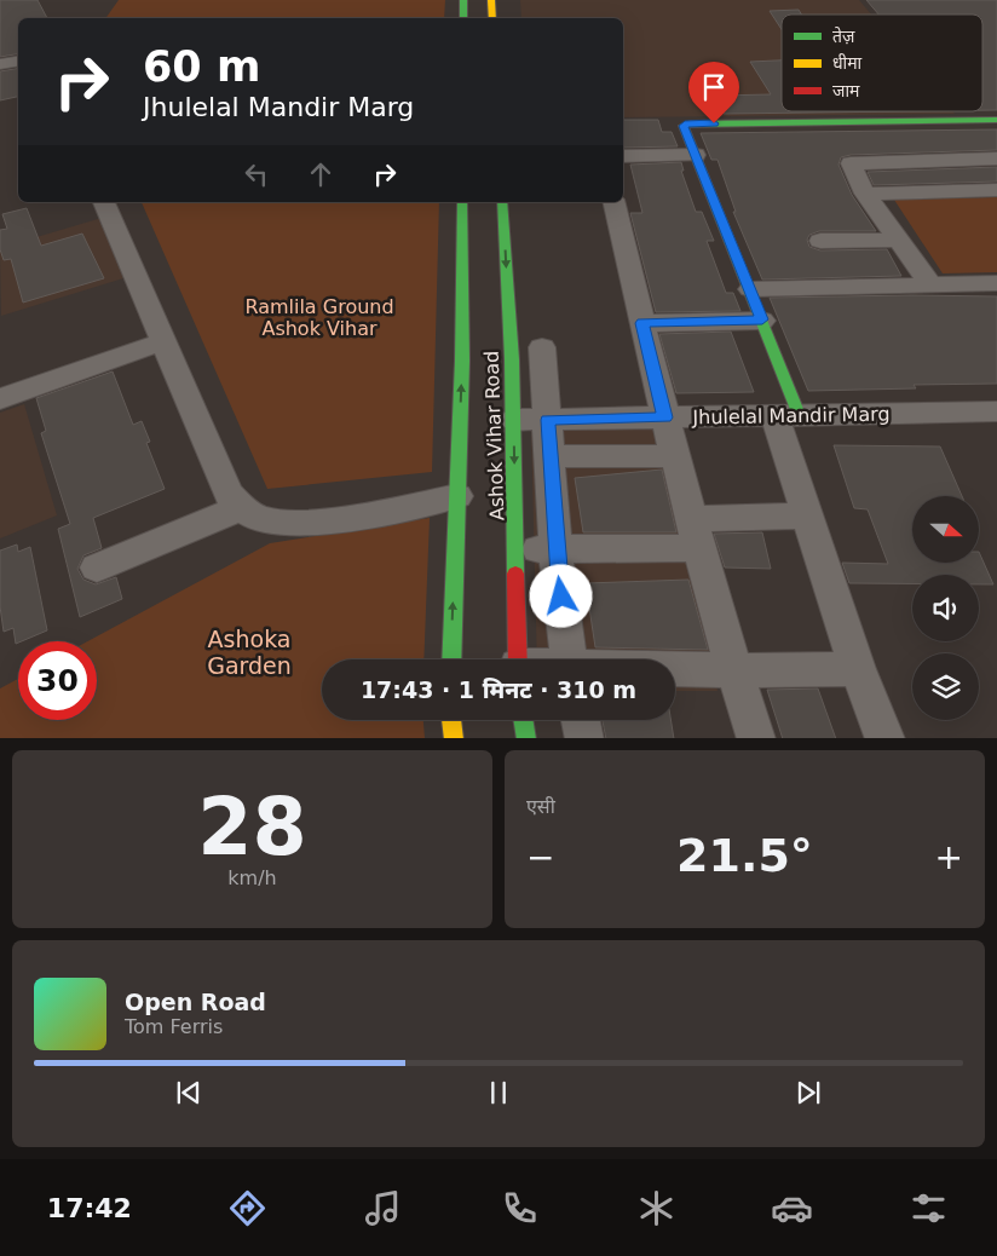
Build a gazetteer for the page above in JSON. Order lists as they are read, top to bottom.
{
  "streets": {
    "main road": ["Ashok Vihar Road"],
    "street": ["Jhulelal Mandir Marg"]
  },
  "crossings": [
    ["Jhulelal Mandir Marg", "Ashok Vihar Road"]
  ],
  "parks": ["Ramlila Ground Ashok Vihar", "Ashoka Garden"],
  "legend": ["तेज़", "धीमा", "जाम"],
  "north": "right",
  "page": {
    "turn": ["60 m", "Jhulelal Mandir Marg"],
    "limit": "30",
    "trip": "17:43 · 1 मिनट · 310 m",
    "tile": [
      ["28", "km/h"],
      "एसी"
    ],
    "heat": ["−", "21.5°", "+"],
    "song": ["Open Road", "Tom Ferris"],
    "tabs": "17:42"
  }
}
